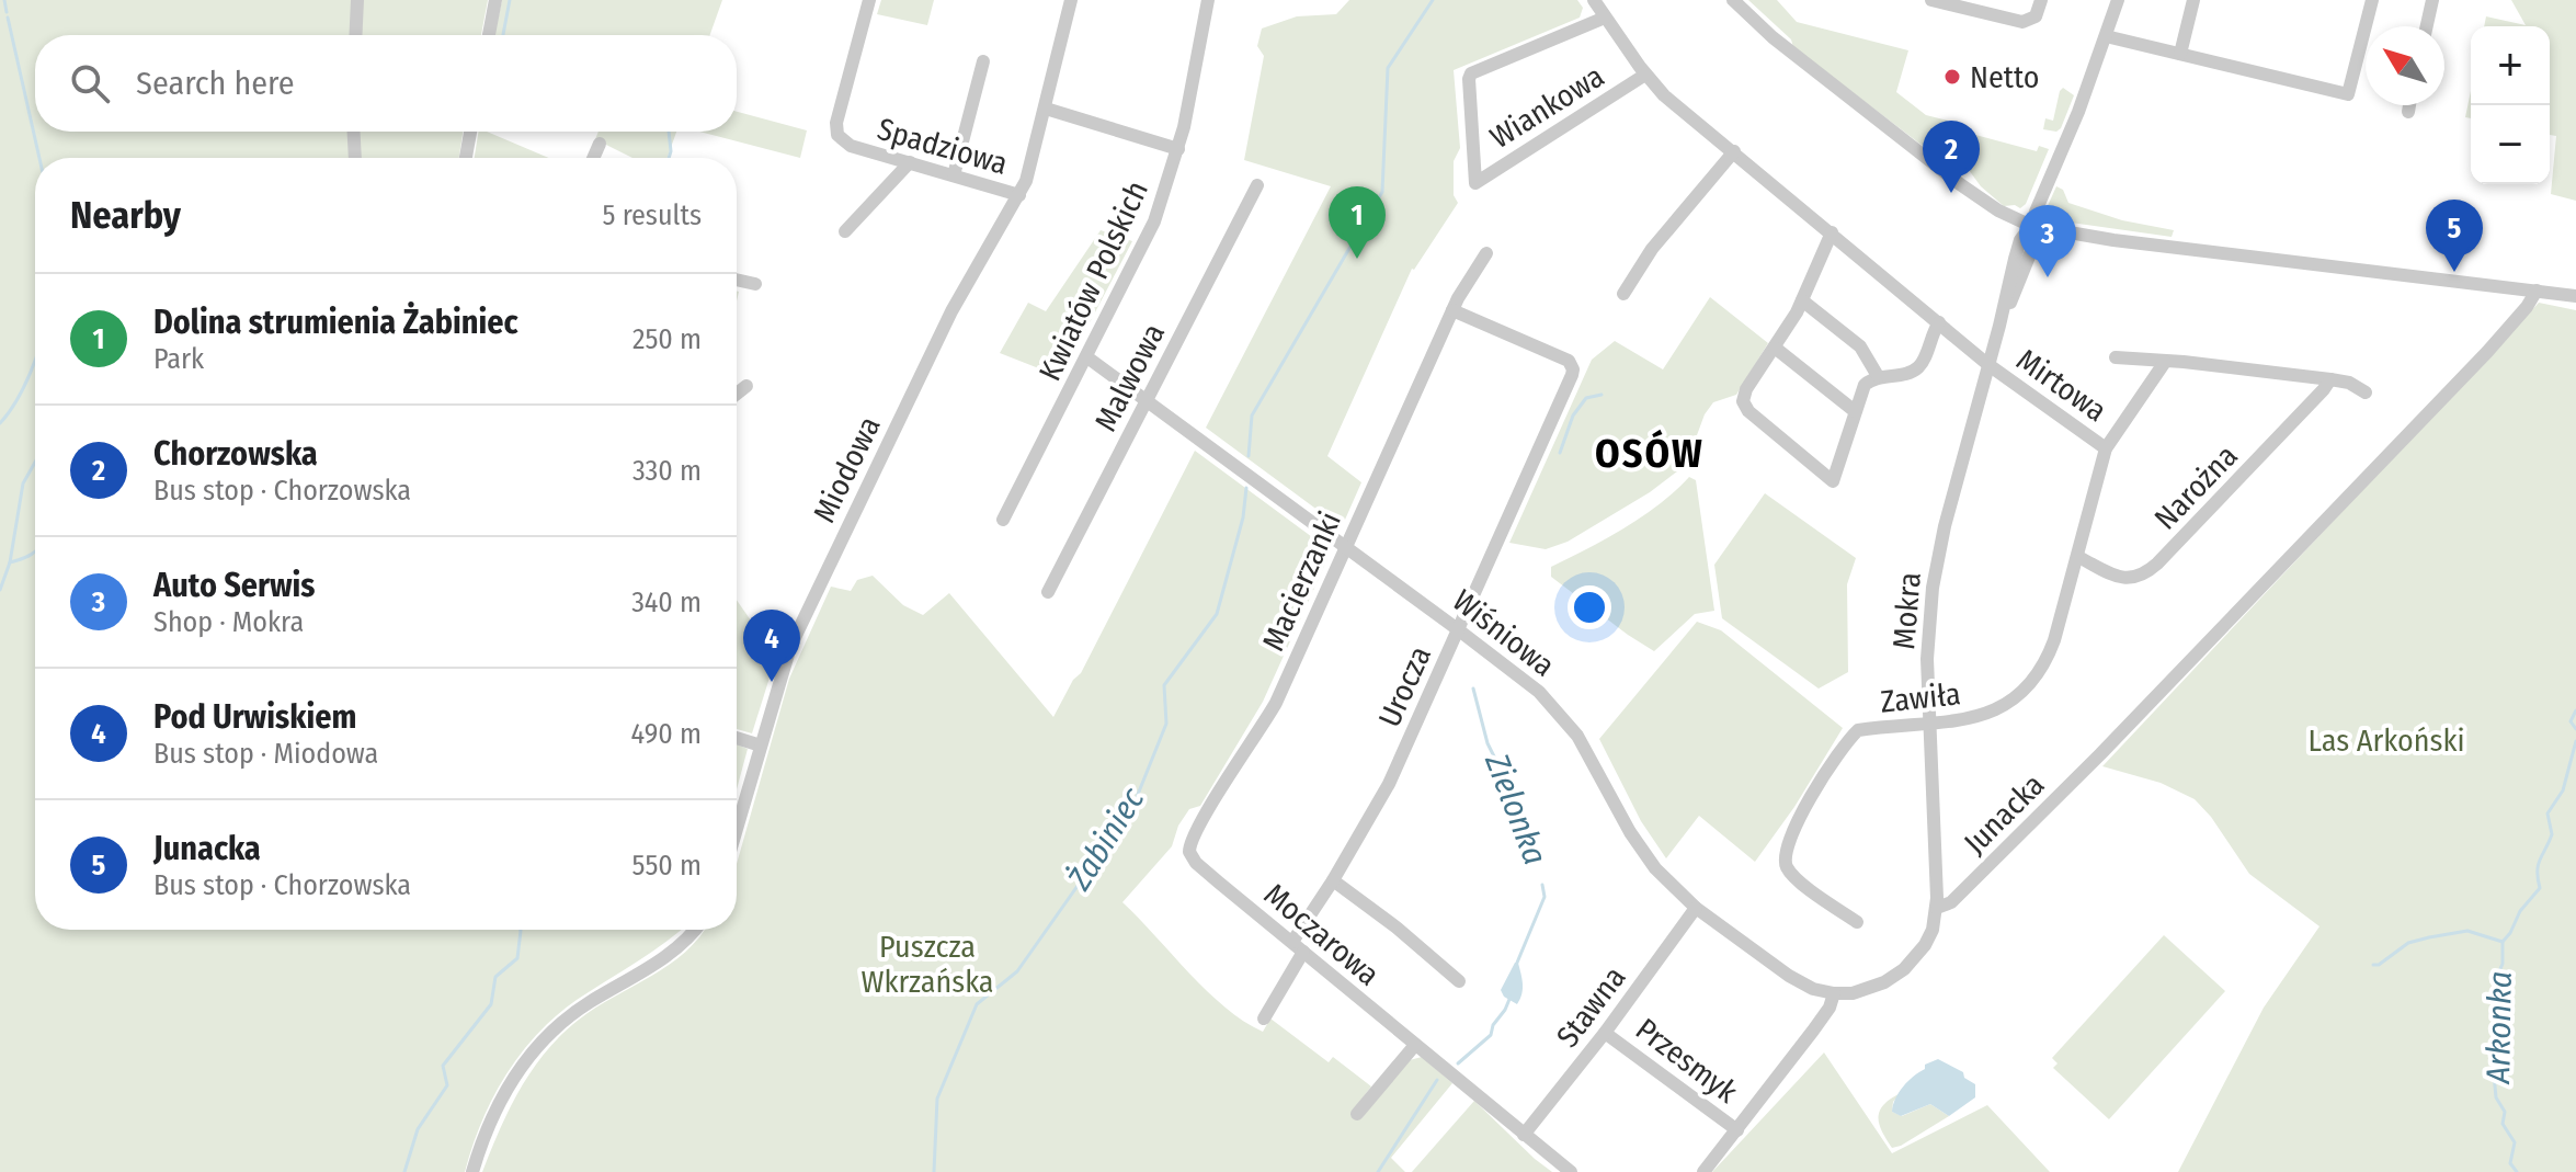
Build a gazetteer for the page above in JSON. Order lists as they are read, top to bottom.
{
  "streets": {
    "street": [
      "Wiankowa",
      "Spadziowa",
      "Kwiatów Polskich",
      "Malwowa",
      "Mirtowa",
      "Miodowa",
      "Narożna",
      "Macierzanki",
      "Mokra",
      "Wiśniowa",
      "Urocza",
      "Zawiła",
      "Junacka",
      "Moczarowa",
      "Stawna",
      "Przesmyk"
    ]
  },
  "crossings": [
    ["Wiankowa", "Mirtowa"],
    ["Spadziowa", "Miodowa"],
    ["Kwiatów Polskich", "Wiśniowa"],
    ["Malwowa", "Wiśniowa"],
    ["Mirtowa", "Mokra"],
    ["Mirtowa", "Zawiła"],
    ["Narożna", "Zawiła"],
    ["Macierzanki", "Wiśniowa"],
    ["Macierzanki", "Urocza"],
    ["Macierzanki", "Moczarowa"],
    ["Mokra", "Zawiła"],
    ["Mokra", "Junacka"],
    ["Wiśniowa", "Urocza"],
    ["Wiśniowa", "Stawna"],
    ["Urocza", "Moczarowa"],
    ["Moczarowa", "Stawna"],
    ["Stawna", "Przesmyk"]
  ],
  "districts": ["OSÓW"],
  "water": ["Zielonka", "Żabiniec", "Arkonka"],
  "parks": ["Las Arkoński", "Puszcza Wkrzańska"],
  "places": ["Netto"],
  "north": "top left",
  "page": {
    "map_buttons": ["+", "−"],
    "search": "Search here",
    "pins": [
      "2",
      "1",
      "5",
      "3",
      "4"
    ],
    "heading": ["Nearby", "5 results"],
    "list": [
      {
        "mark": "1",
        "name": "Dolina strumienia Żabiniec",
        "note": "Park",
        "value": "250 m"
      },
      {
        "mark": "2",
        "name": "Chorzowska",
        "note": "Bus stop · Chorzowska",
        "value": "330 m"
      },
      {
        "mark": "3",
        "name": "Auto Serwis",
        "note": "Shop · Mokra",
        "value": "340 m"
      },
      {
        "mark": "4",
        "name": "Pod Urwiskiem",
        "note": "Bus stop · Miodowa",
        "value": "490 m"
      },
      {
        "mark": "5",
        "name": "Junacka",
        "note": "Bus stop · Chorzowska",
        "value": "550 m"
      }
    ]
  }
}
